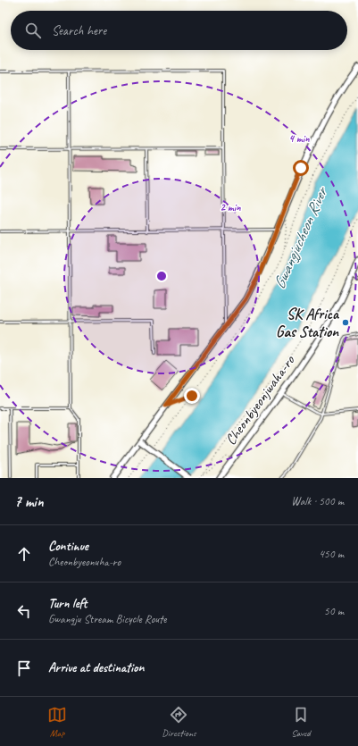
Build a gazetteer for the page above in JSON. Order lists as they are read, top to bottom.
{
  "streets": {
    "street": ["Cheonbyeonjwaha-ro"]
  },
  "water": ["Gwangjucheon River"],
  "places": ["SK Africa Gas Station"],
  "page": {
    "search": "Search here",
    "heading": ["7 min", "Walk · 500 m"],
    "list": [
      ["Continue", "Cheonbyeonuha-ro", "450 m"],
      ["Turn left", "Gwangju Stream Bicycle Route", "50 m"],
      "Arrive at destination"
    ],
    "nav": ["Map", "Directions", "Saved"]
  },
  "rings": ["4 min", "2 min"]
}
